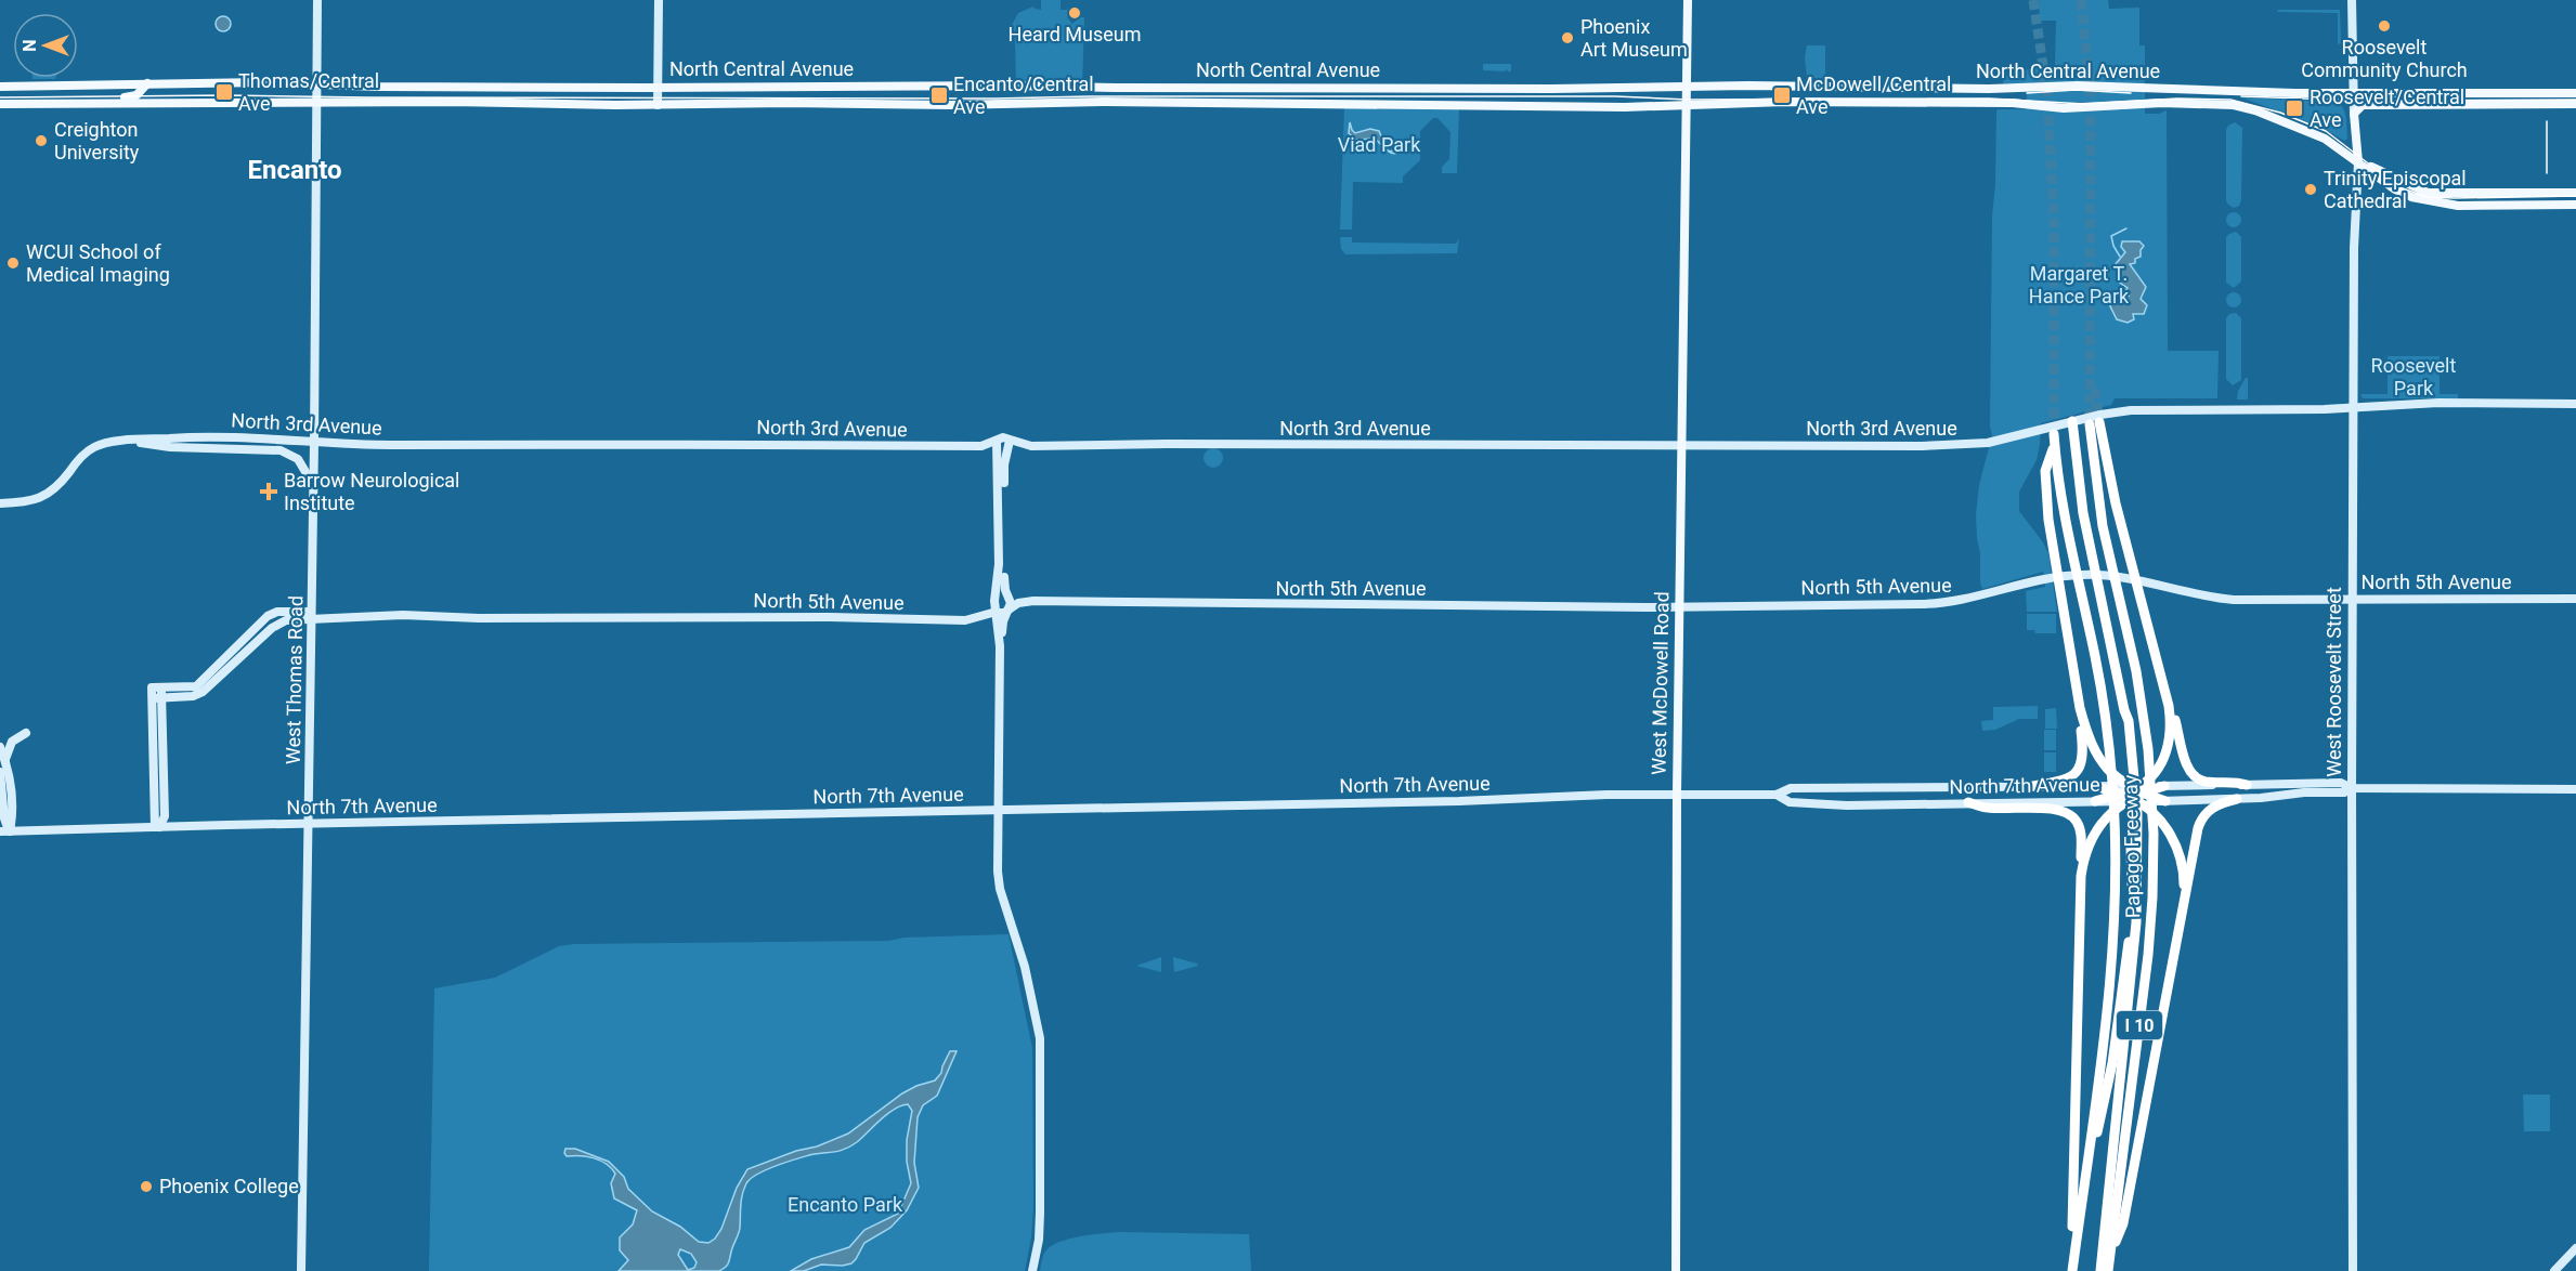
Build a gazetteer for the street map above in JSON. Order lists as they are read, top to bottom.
{
  "streets": {
    "highway": ["Papago Freeway", "I 10"],
    "main road": ["North Central Avenue", "West Roosevelt Street", "West McDowell Road"],
    "street": [
      "North 3rd Avenue",
      "North 5th Avenue",
      "West Thomas Road",
      "North 7th Avenue"
    ]
  },
  "crossings": [
    ["North Central Avenue", "West Thomas Road"],
    ["North Central Avenue", "West Roosevelt Street"],
    ["North Central Avenue", "West McDowell Road"],
    ["North 3rd Avenue", "West Thomas Road"],
    ["North 3rd Avenue", "West Roosevelt Street"],
    ["North 3rd Avenue", "West McDowell Road"],
    ["North 5th Avenue", "West Thomas Road"],
    ["North 5th Avenue", "West Roosevelt Street"],
    ["North 5th Avenue", "West McDowell Road"],
    ["North 5th Avenue", "North 7th Avenue"],
    ["West Thomas Road", "North 7th Avenue"],
    ["West McDowell Road", "North 7th Avenue"]
  ],
  "districts": ["Encanto"],
  "parks": [
    "Viad Park",
    "Margaret T. Hance Park",
    "Roosevelt Park",
    "Encanto Park"
  ],
  "places": {
    "other": [
      "Heard Museum",
      "Roosevelt Community Church",
      "Phoenix Art Museum",
      "Creighton University",
      "Trinity Episcopal Cathedral",
      "WCUI School of Medical Imaging",
      "Phoenix College"
    ],
    "transit": [
      "Thomas/Central Ave",
      "Encanto/Central Ave",
      "McDowell/Central Ave",
      "Roosevelt/Central Ave"
    ],
    "health": ["Barrow Neurological Institute"]
  },
  "north": "left"
}
